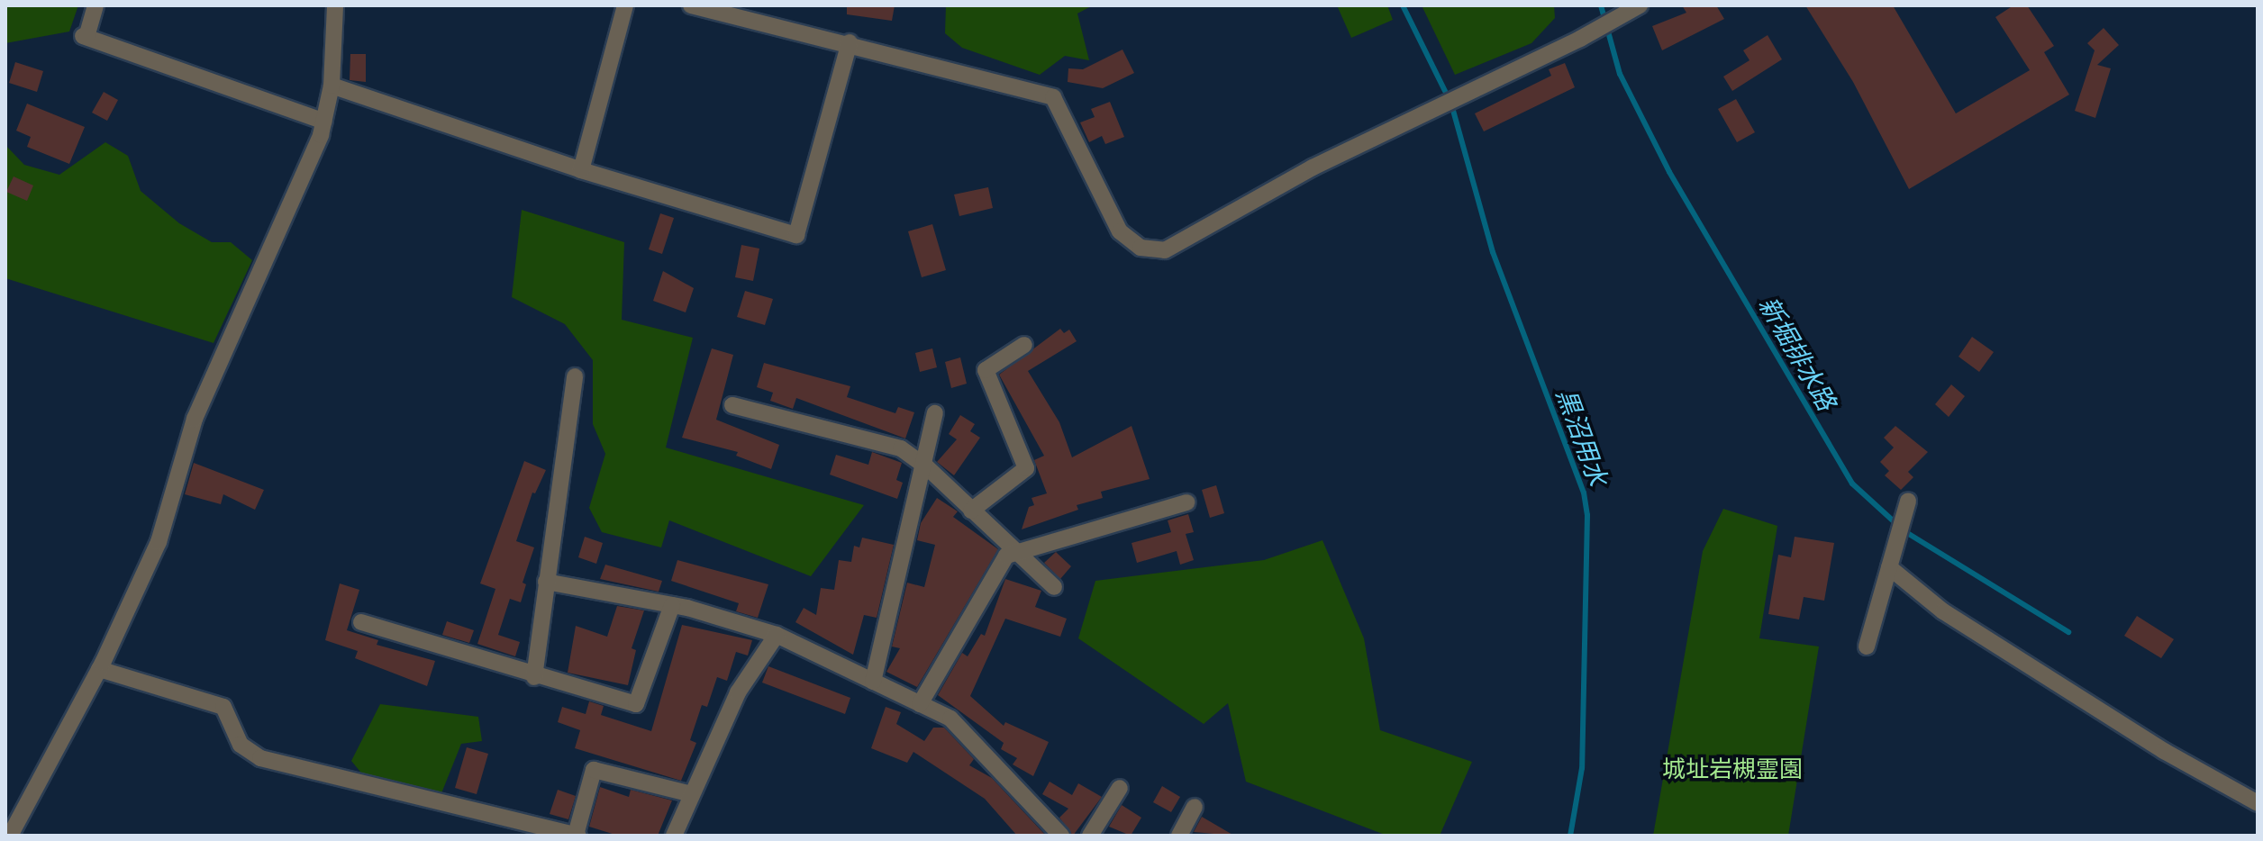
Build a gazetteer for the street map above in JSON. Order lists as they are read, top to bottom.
{
  "water": ["新堀排水路", "黒沼用水"],
  "parks": ["城址岩槻霊園"]
}
